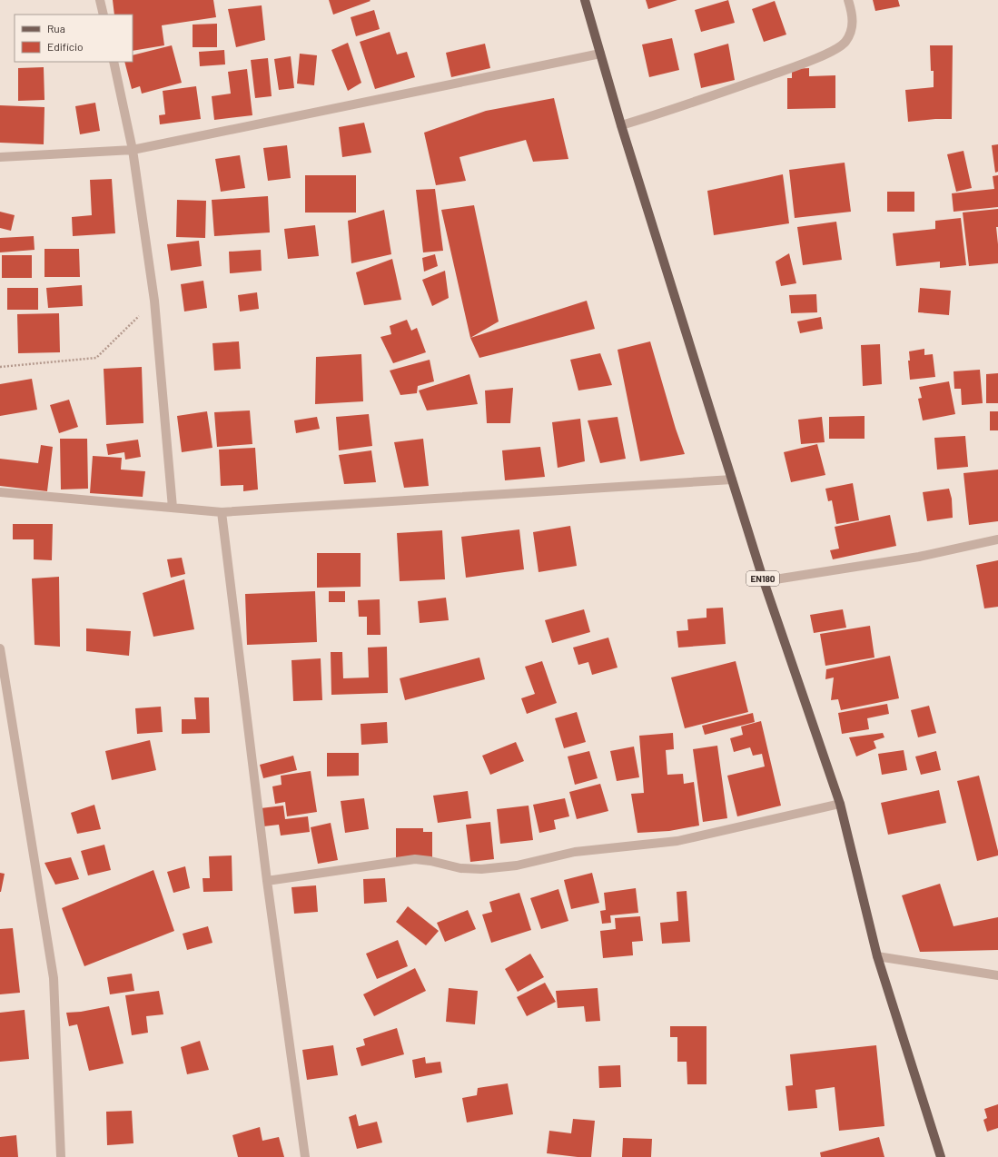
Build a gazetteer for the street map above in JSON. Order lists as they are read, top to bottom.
{
  "streets": {
    "main road": ["EN180"]
  },
  "legend": ["Rua", "Edifício"]
}
